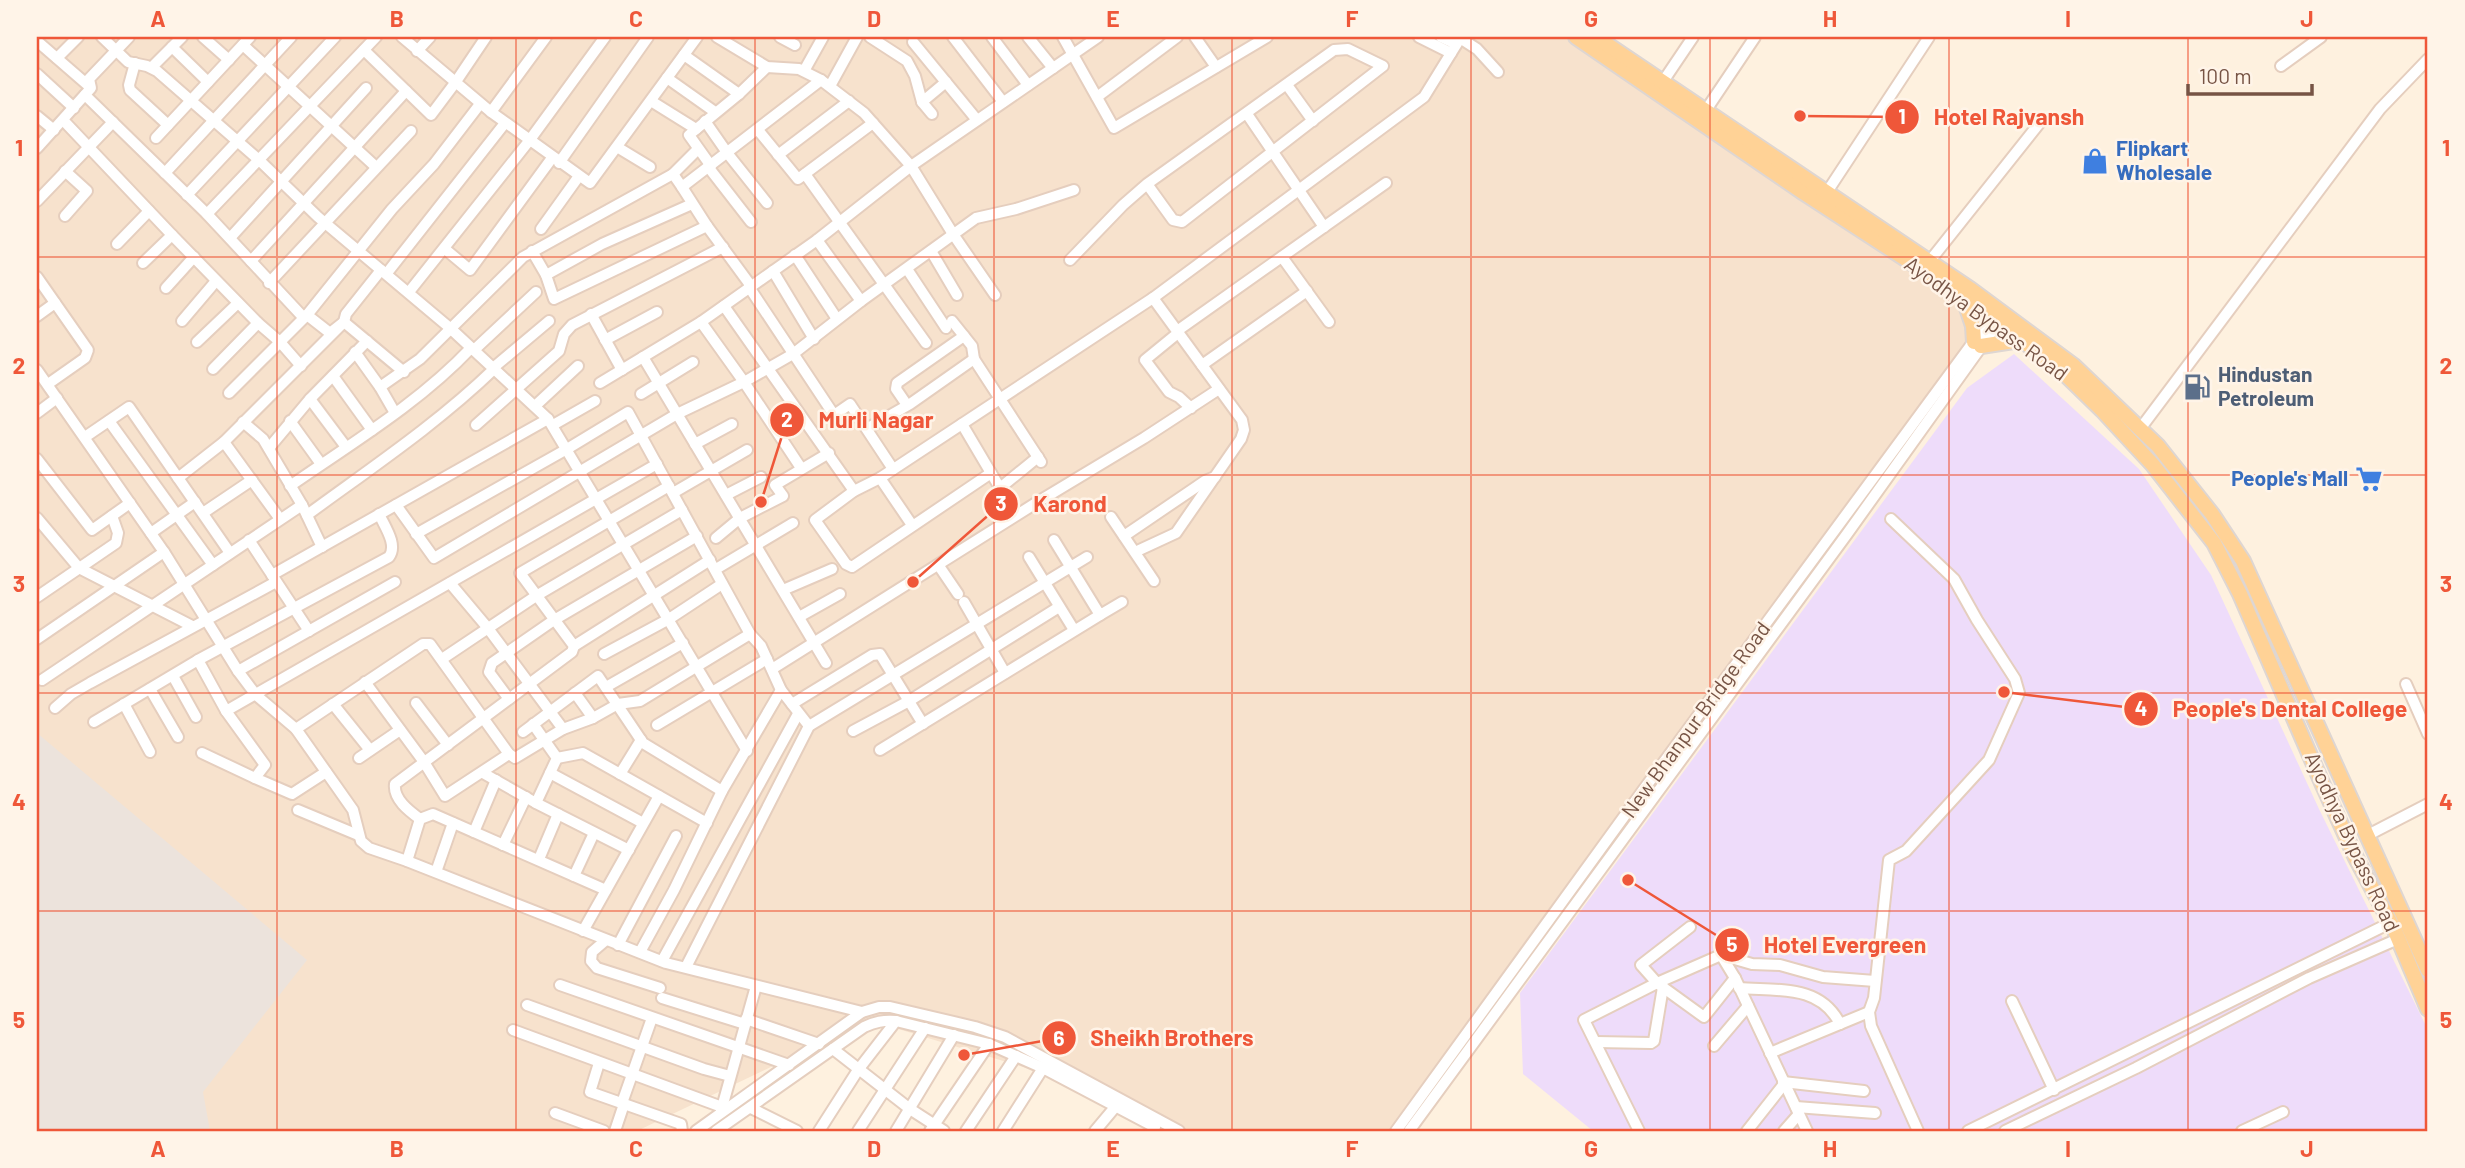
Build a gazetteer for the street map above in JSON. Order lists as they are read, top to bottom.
{
  "streets": {
    "main road": ["Ayodhya Bypass Road"],
    "street": ["New Bhanpur Bridge Road"]
  },
  "crossings": [
    ["Ayodhya Bypass Road", "New Bhanpur Bridge Road"]
  ],
  "places": {
    "other": [
      "Hotel Rajvansh",
      "Murli Nagar",
      "Karond",
      "People's Dental College",
      "Hotel Evergreen",
      "Sheikh Brothers"
    ],
    "shop": ["Flipkart Wholesale"],
    "fuel station": ["Hindustan Petroleum"],
    "supermarket": ["People's Mall"]
  },
  "scale_bar": "100 m",
  "grid": {
    "columns": [
      "A",
      "B",
      "C",
      "D",
      "E",
      "F",
      "G",
      "H",
      "I",
      "J"
    ],
    "rows": [
      "1",
      "2",
      "3",
      "4",
      "5"
    ]
  }
}
